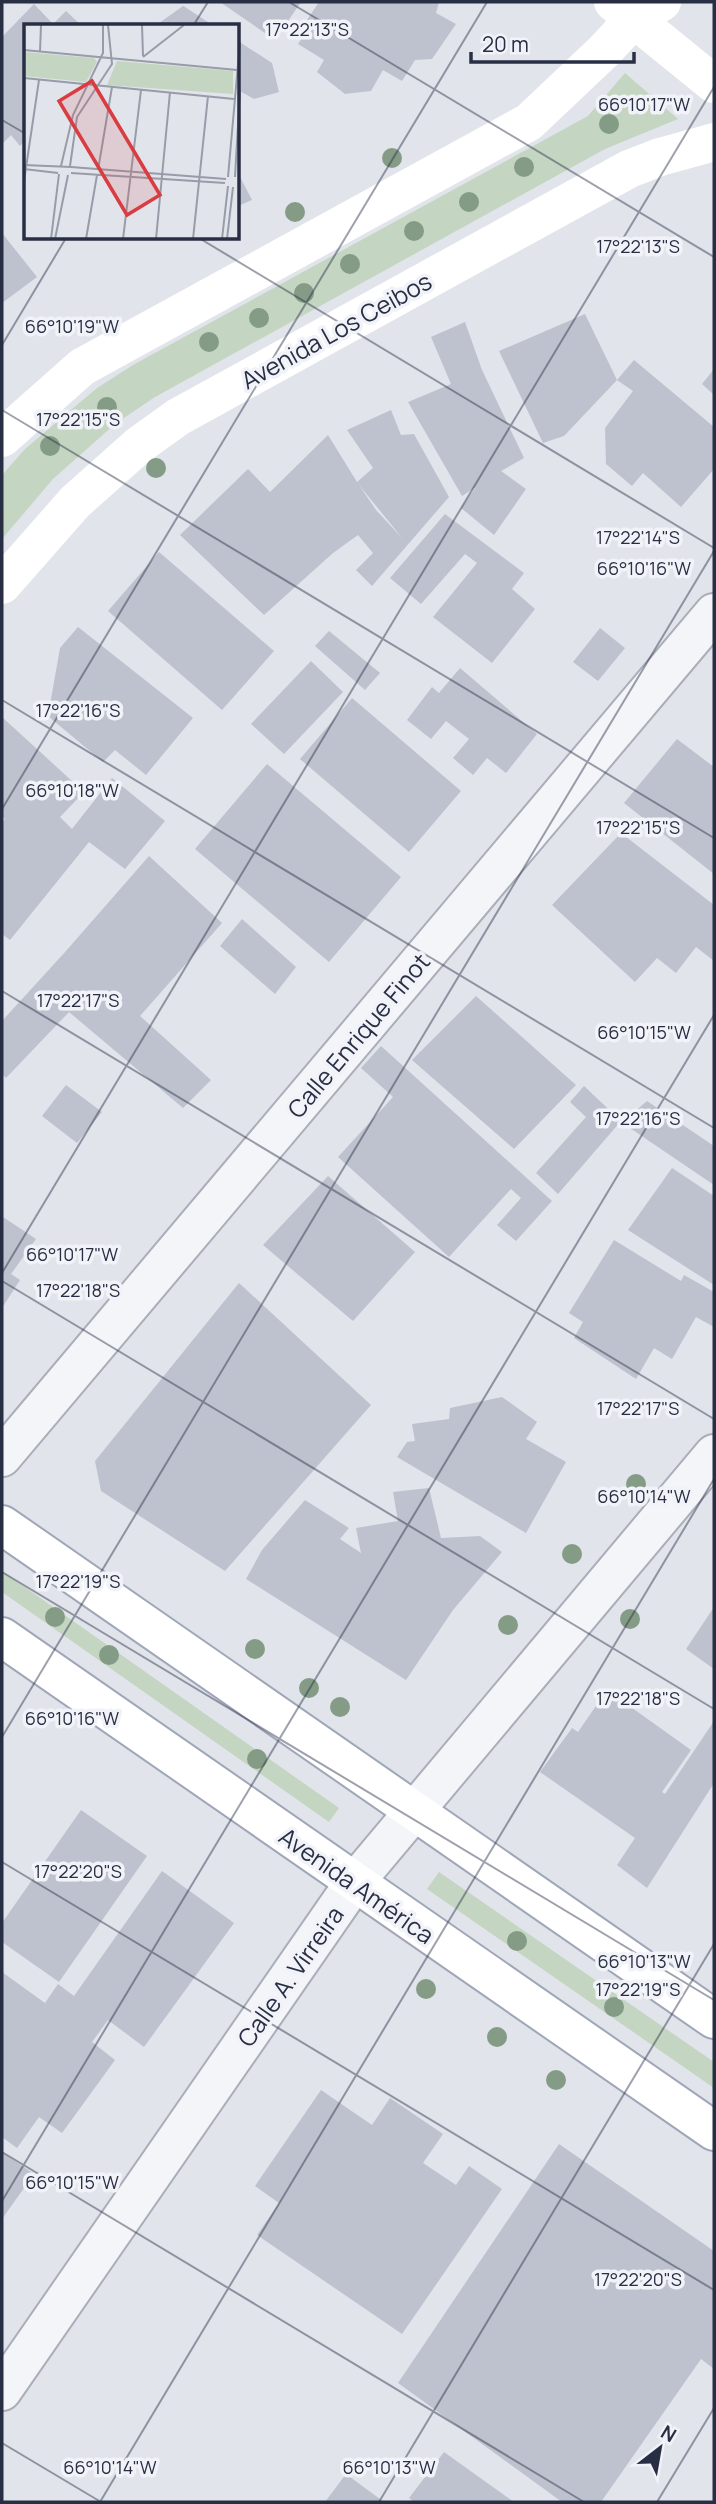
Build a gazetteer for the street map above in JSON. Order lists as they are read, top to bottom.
{
  "streets": {
    "main road": ["Avenida Los Ceibos", "Avenida América"],
    "street": ["Calle Enrique Finot", "Calle A. Virreira"]
  },
  "crossings": [
    ["Avenida América", "Calle A. Virreira"]
  ],
  "scale_bar": "20 m",
  "north": "top right",
  "coordinates": [
    "17°22'13\"S",
    "66°10'17\"W",
    "66°10'19\"W",
    "17°22'15\"S",
    "17°22'14\"S",
    "66°10'16\"W",
    "17°22'16\"S",
    "66°10'18\"W",
    "17°22'17\"S",
    "66°10'15\"W",
    "17°22'18\"S",
    "66°10'14\"W",
    "17°22'19\"S",
    "17°22'20\"S",
    "66°10'13\"W"
  ]
}
